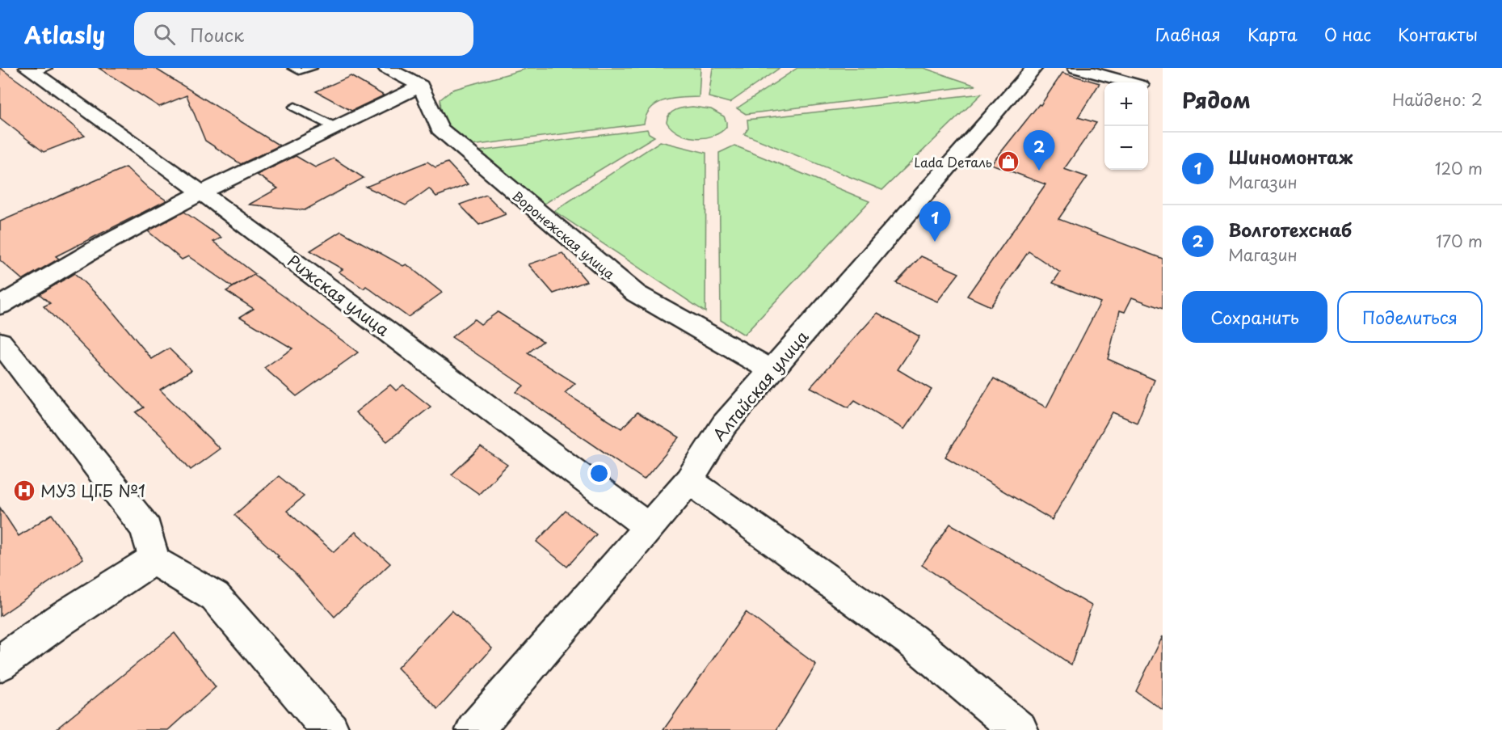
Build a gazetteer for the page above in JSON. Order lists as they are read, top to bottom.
{
  "streets": {
    "street": ["Воронежская улица", "Рижская улица", "Алтайская улица"]
  },
  "crossings": [
    ["Воронежская улица", "Алтайская улица"],
    ["Рижская улица", "Алтайская улица"]
  ],
  "places": {
    "shop": ["Lada Dеталь"],
    "hospital": ["МУЗ ЦГБ №1"]
  },
  "page": {
    "header": "Atlasly",
    "search": "Поиск",
    "nav": [
      "Главная",
      "Карта",
      "О нас",
      "Контакты"
    ],
    "heading": ["Рядом", "Найдено: 2"],
    "map_buttons": ["+", "−"],
    "pins": ["2", "1"],
    "list": [
      {
        "mark": "1",
        "name": "Шиномонтаж",
        "note": "Магазин",
        "value": "120 m"
      },
      {
        "mark": "2",
        "name": "Волготехснаб",
        "note": "Магазин",
        "value": "170 m"
      }
    ],
    "buttons": ["Сохранить", "Поделиться"]
  }
}
